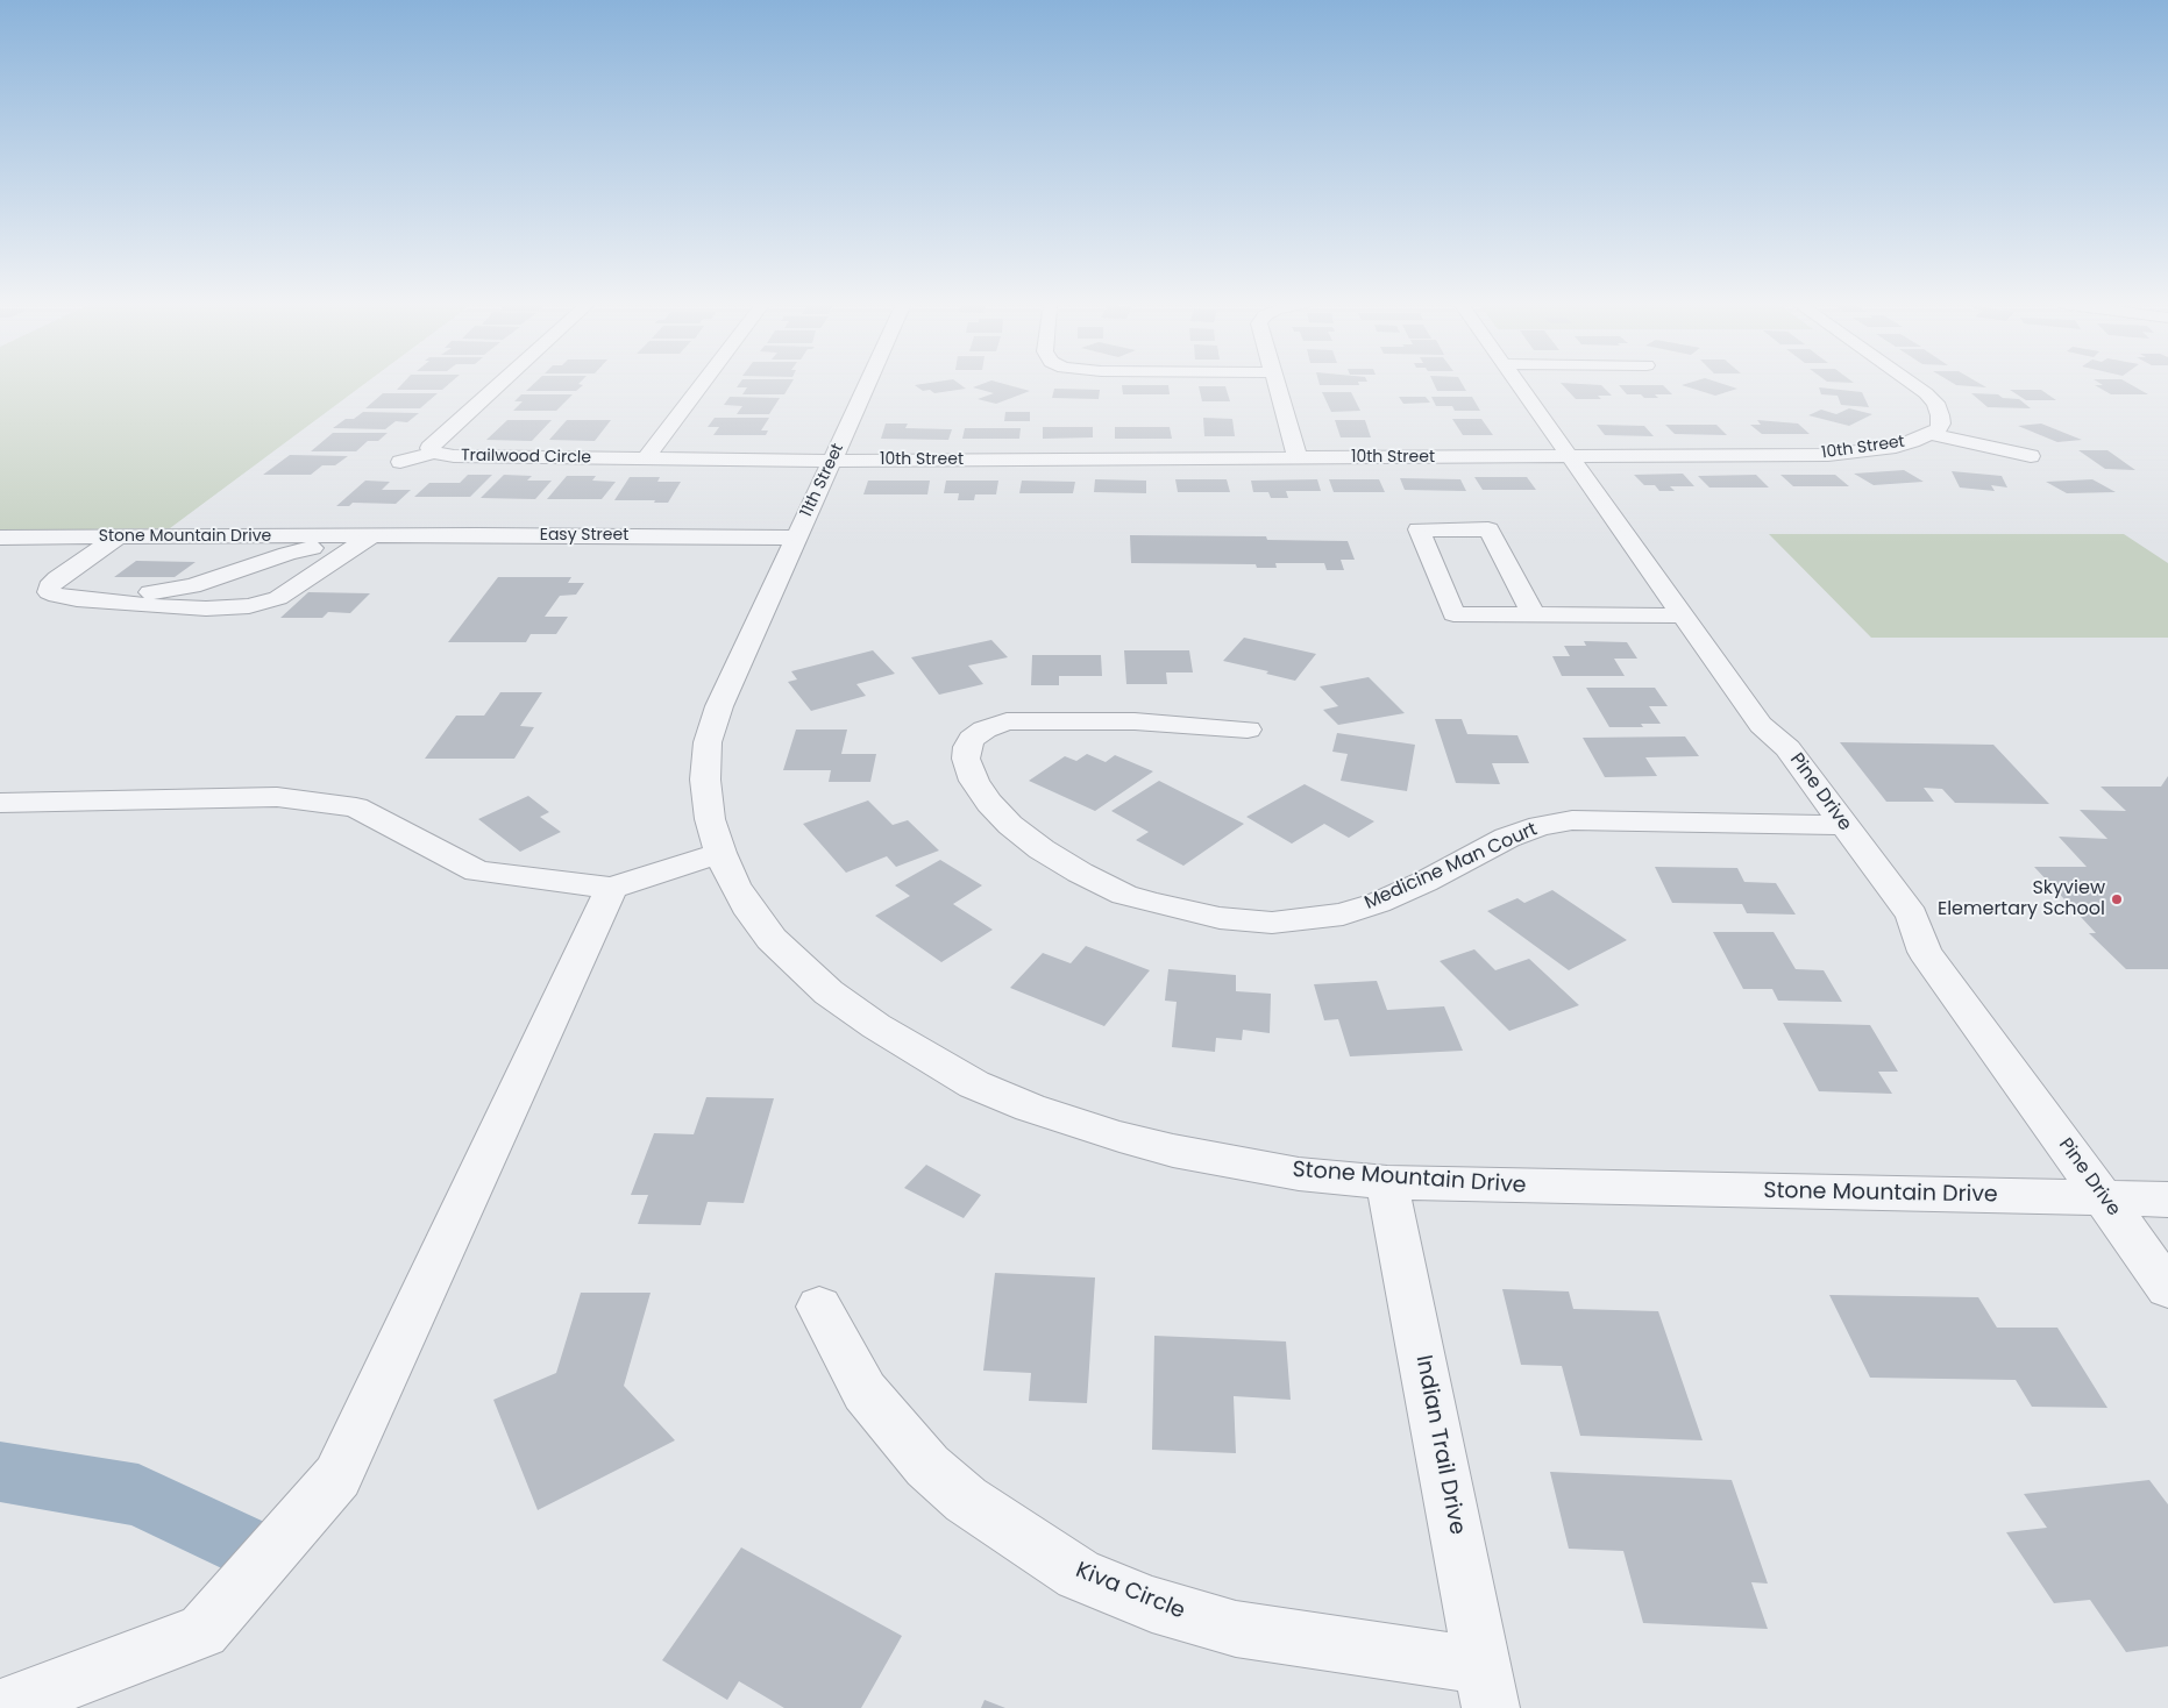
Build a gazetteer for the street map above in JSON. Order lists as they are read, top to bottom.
{
  "streets": {
    "street": [
      "10th Street",
      "Trailwood Circle",
      "11th Street",
      "Easy Street",
      "Stone Mountain Drive",
      "Pine Drive",
      "Medicine Man Court",
      "Indian Trail Drive",
      "Kiva Circle"
    ]
  },
  "crossings": [
    ["10th Street", "Trailwood Circle"],
    ["10th Street", "11th Street"],
    ["10th Street", "Pine Drive"],
    ["11th Street", "Easy Street"],
    ["11th Street", "Stone Mountain Drive"],
    ["Easy Street", "Stone Mountain Drive"],
    ["Stone Mountain Drive", "Pine Drive"],
    ["Stone Mountain Drive", "Indian Trail Drive"],
    ["Pine Drive", "Medicine Man Court"],
    ["Indian Trail Drive", "Kiva Circle"]
  ],
  "places": ["Skyview Elemertary School"]
}
